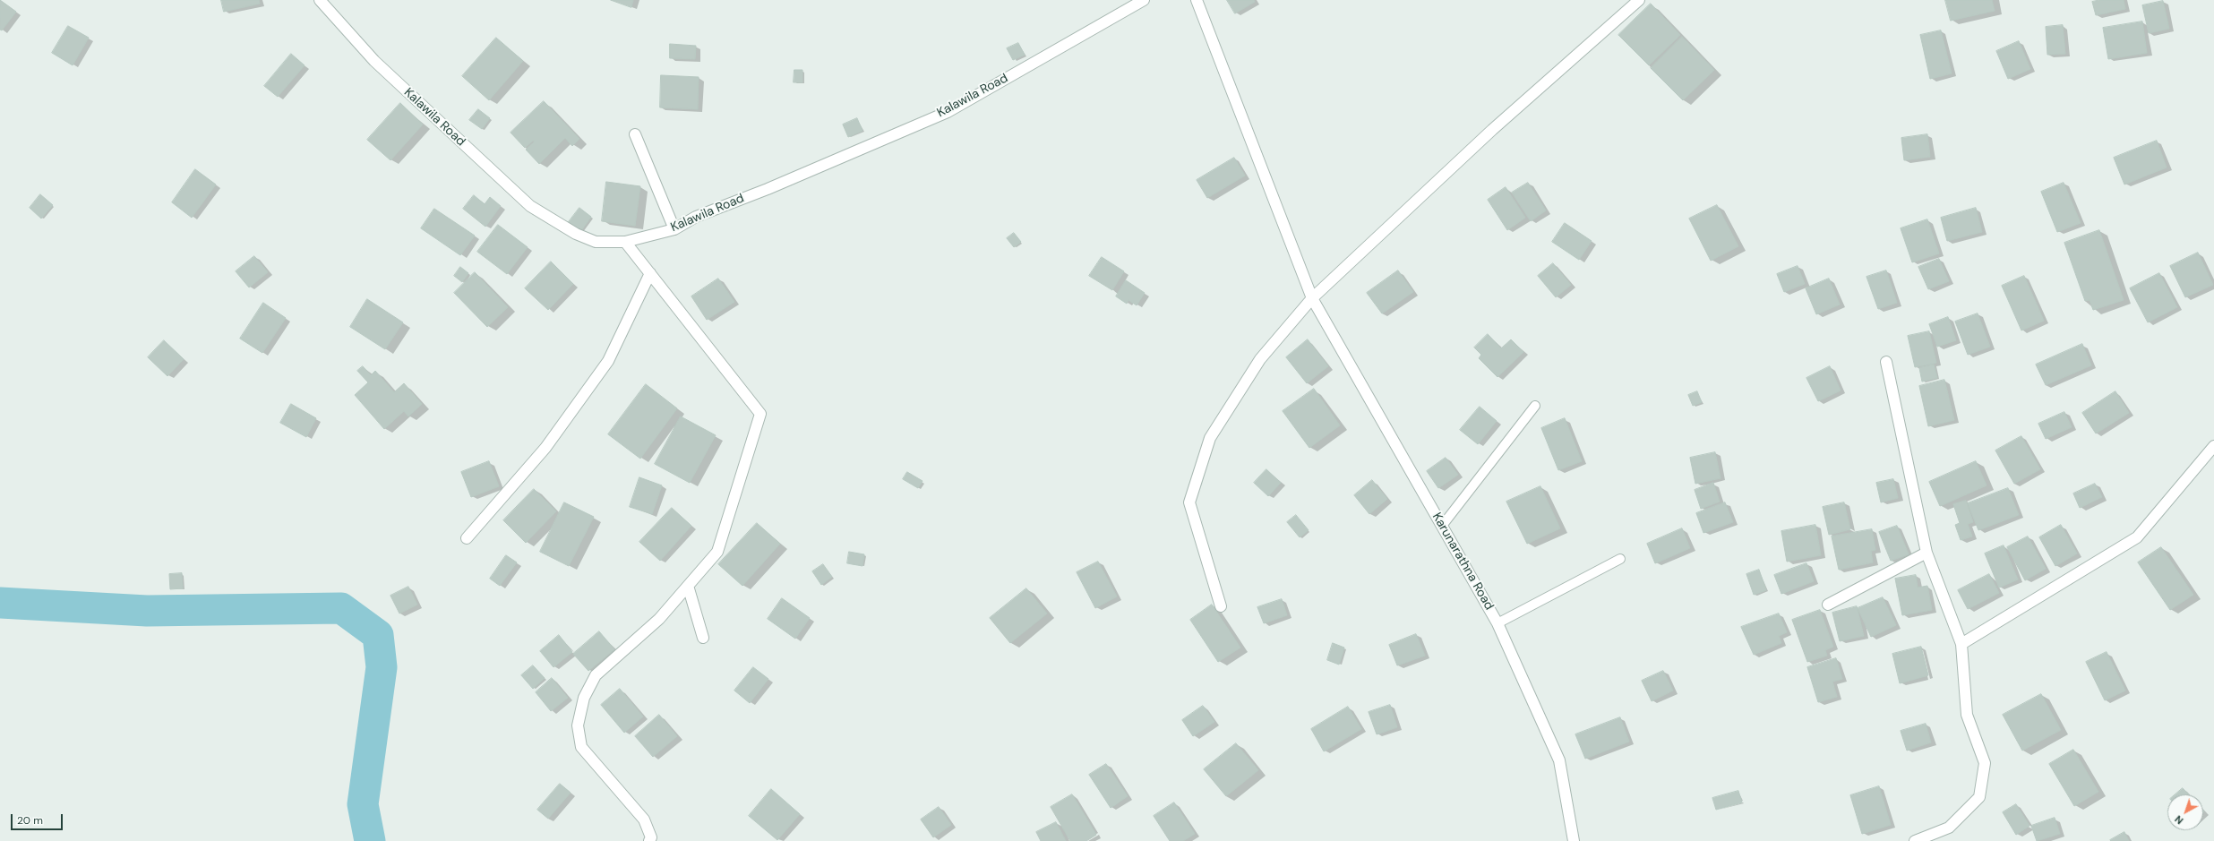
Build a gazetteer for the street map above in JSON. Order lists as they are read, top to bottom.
{
  "streets": {
    "street": ["Kalawila Road", "Karunarathna Road"]
  },
  "scale_bar": "20 m",
  "north": "bottom left"
}
